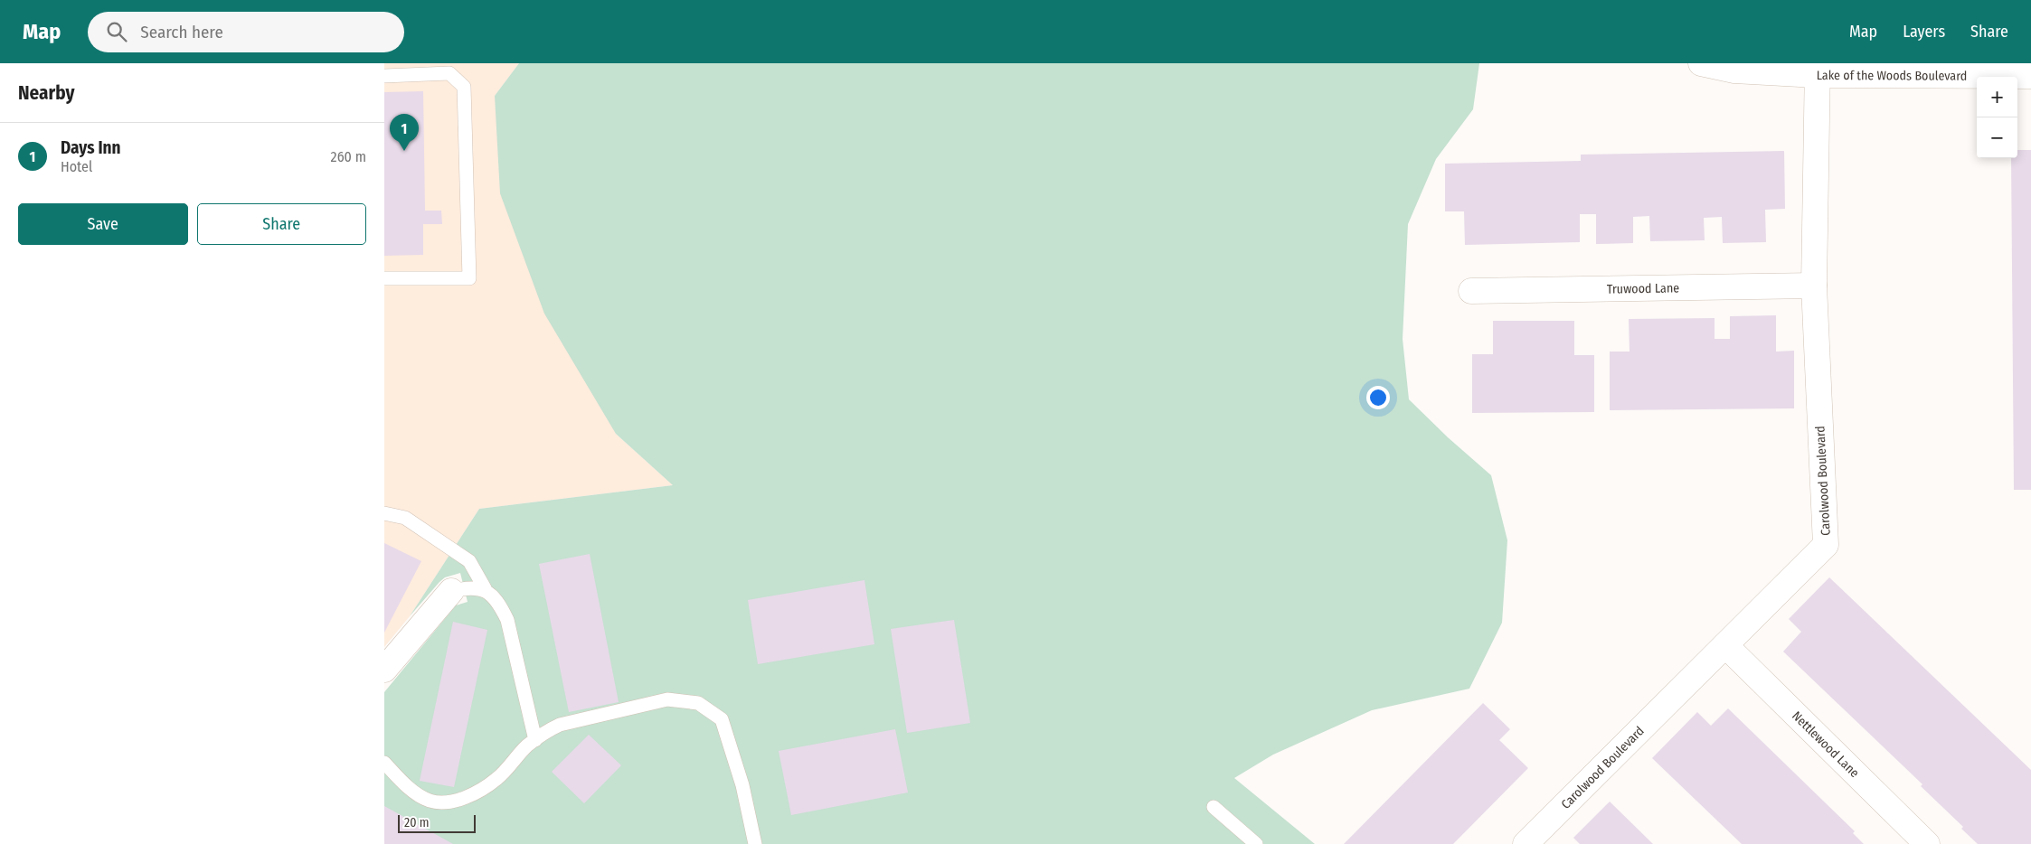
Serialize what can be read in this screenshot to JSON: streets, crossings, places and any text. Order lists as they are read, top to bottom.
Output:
{
  "streets": {
    "street": [
      "Lake of the Woods Boulevard",
      "Truwood Lane",
      "Carolwood Boulevard",
      "Nettlewood Lane"
    ]
  },
  "crossings": [
    ["Lake of the Woods Boulevard", "Carolwood Boulevard"],
    ["Truwood Lane", "Carolwood Boulevard"],
    ["Carolwood Boulevard", "Nettlewood Lane"]
  ],
  "scale_bar": "20 m",
  "page": {
    "header": "Map",
    "search": "Search here",
    "nav": ["Map", "Layers", "Share"],
    "heading": "Nearby",
    "map_buttons": ["+", "−"],
    "pins": "1",
    "list": [
      {
        "mark": "1",
        "name": "Days Inn",
        "note": "Hotel",
        "value": "260 m"
      }
    ],
    "buttons": ["Save", "Share"],
    "scale": "20 m"
  }
}
